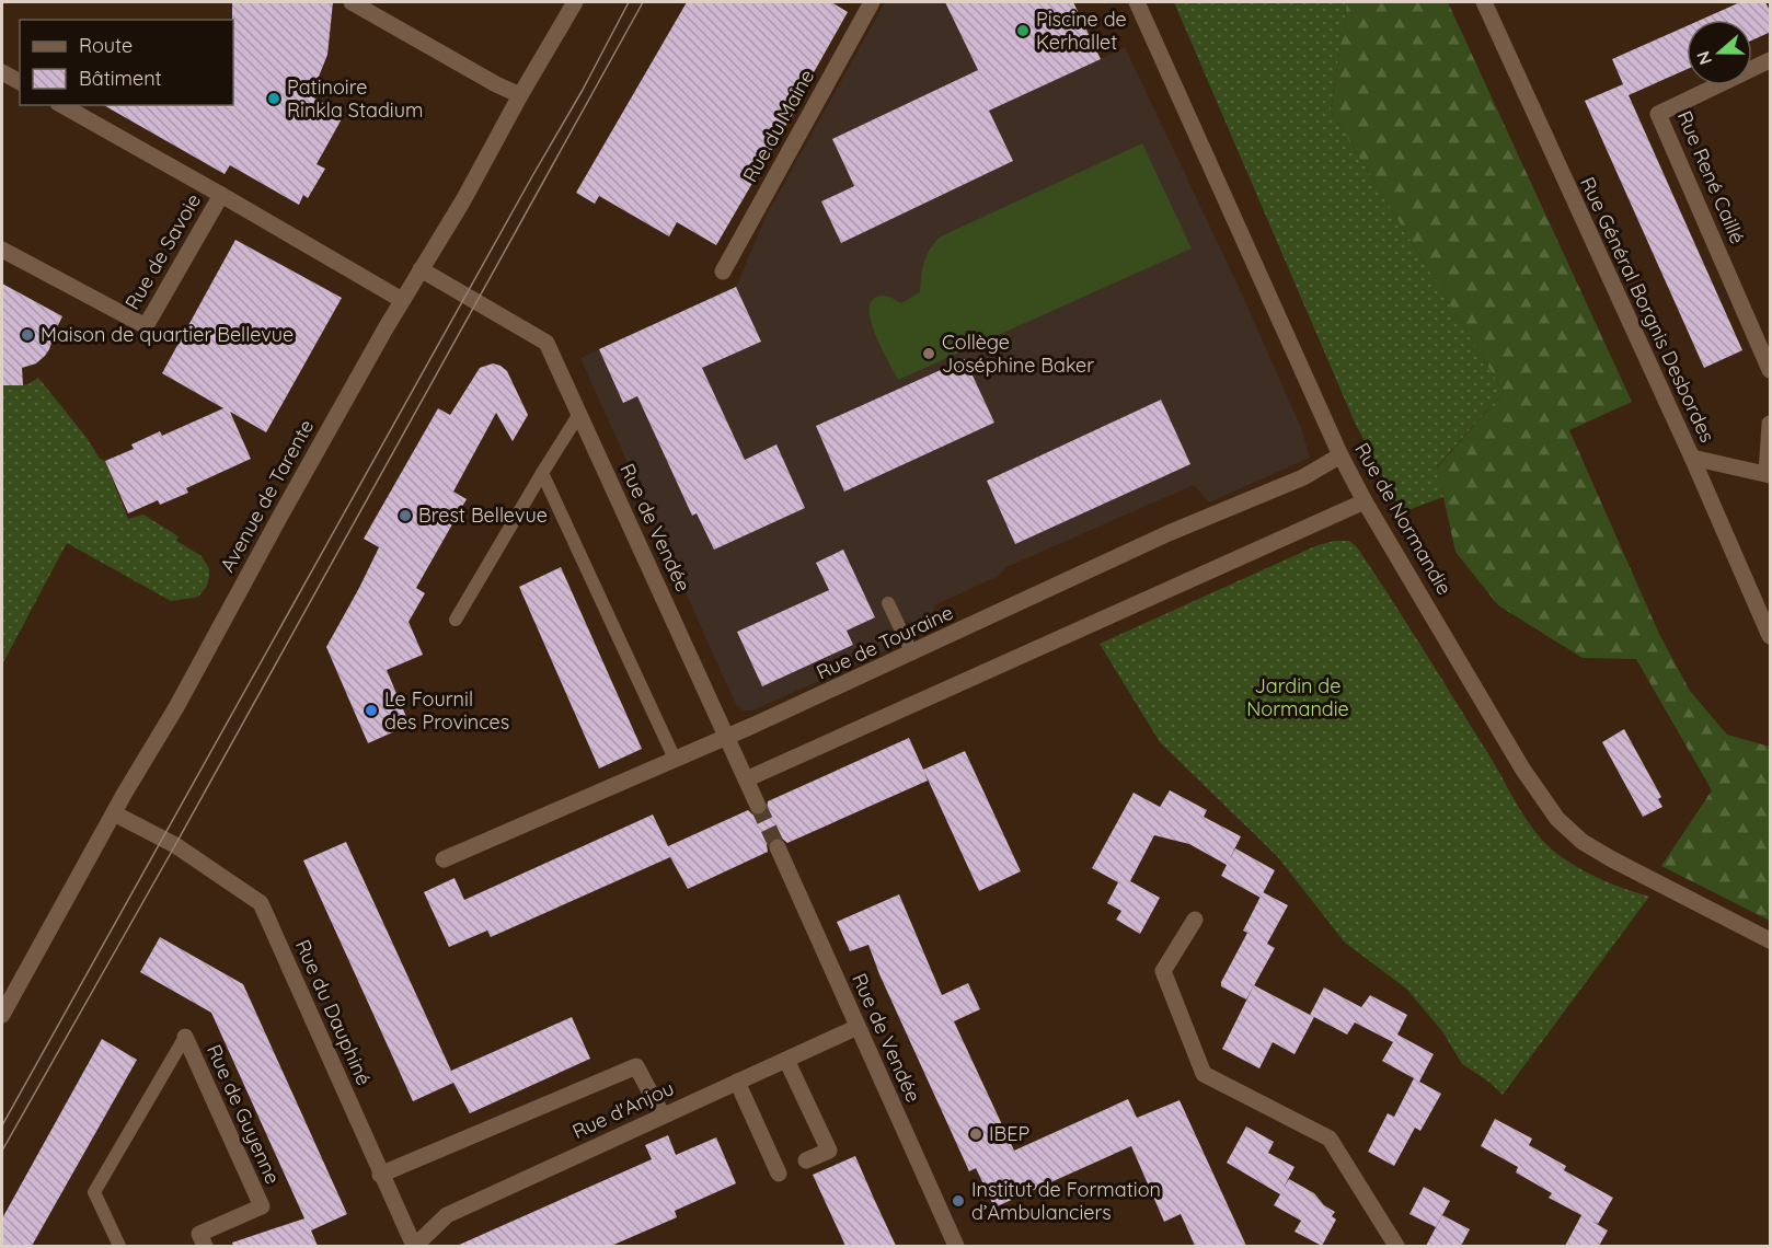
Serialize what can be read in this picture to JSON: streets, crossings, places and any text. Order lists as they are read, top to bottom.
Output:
{
  "streets": {
    "street": [
      "Rue du Maine",
      "Rue René Caillé",
      "Rue de Savoie",
      "Rue Général Borgnis Desbordes",
      "Avenue de Tarente",
      "Rue de Normandie",
      "Rue de Vendée",
      "Rue de Touraine",
      "Rue du Dauphiné",
      "Rue d'Anjou",
      "Rue de Guyenne"
    ]
  },
  "crossings": [
    ["Rue de Savoie", "Avenue de Tarente"],
    ["Avenue de Tarente", "Rue de Vendée"],
    ["Avenue de Tarente", "Rue du Dauphiné"],
    ["Rue de Normandie", "Rue de Touraine"],
    ["Rue de Vendée", "Rue de Touraine"],
    ["Rue de Vendée", "Rue d'Anjou"],
    ["Rue du Dauphiné", "Rue d'Anjou"]
  ],
  "parks": ["Jardin de Normandie"],
  "places": [
    "Piscine de Kerhallet",
    "Patinoire Rinkla Stadium",
    "Maison de quartier Bellevue",
    "Collège Joséphine Baker",
    "Brest Bellevue",
    "Le Fournil des Provinces",
    "IBEP",
    "Institut de Formation d’Ambulanciers"
  ],
  "legend": ["Route", "Bâtiment"],
  "north": "left"
}
